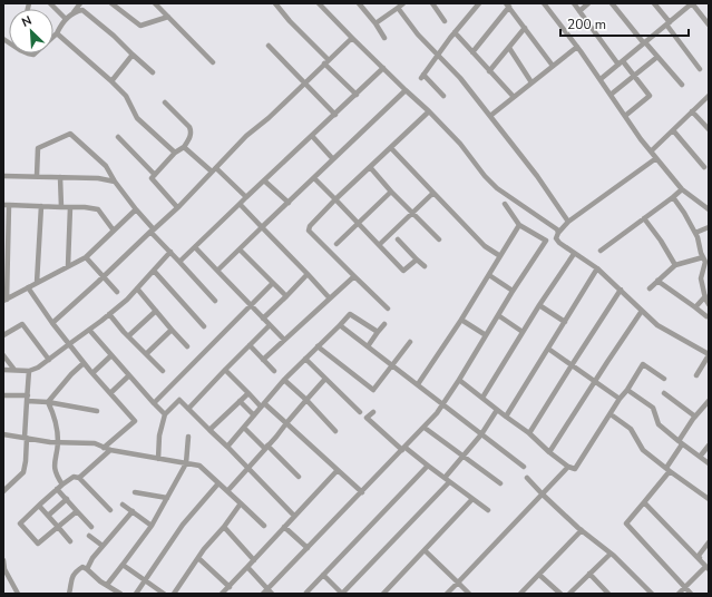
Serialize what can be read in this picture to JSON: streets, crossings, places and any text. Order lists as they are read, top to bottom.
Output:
{
  "scale_bar": "200 m",
  "north": "top left"
}
